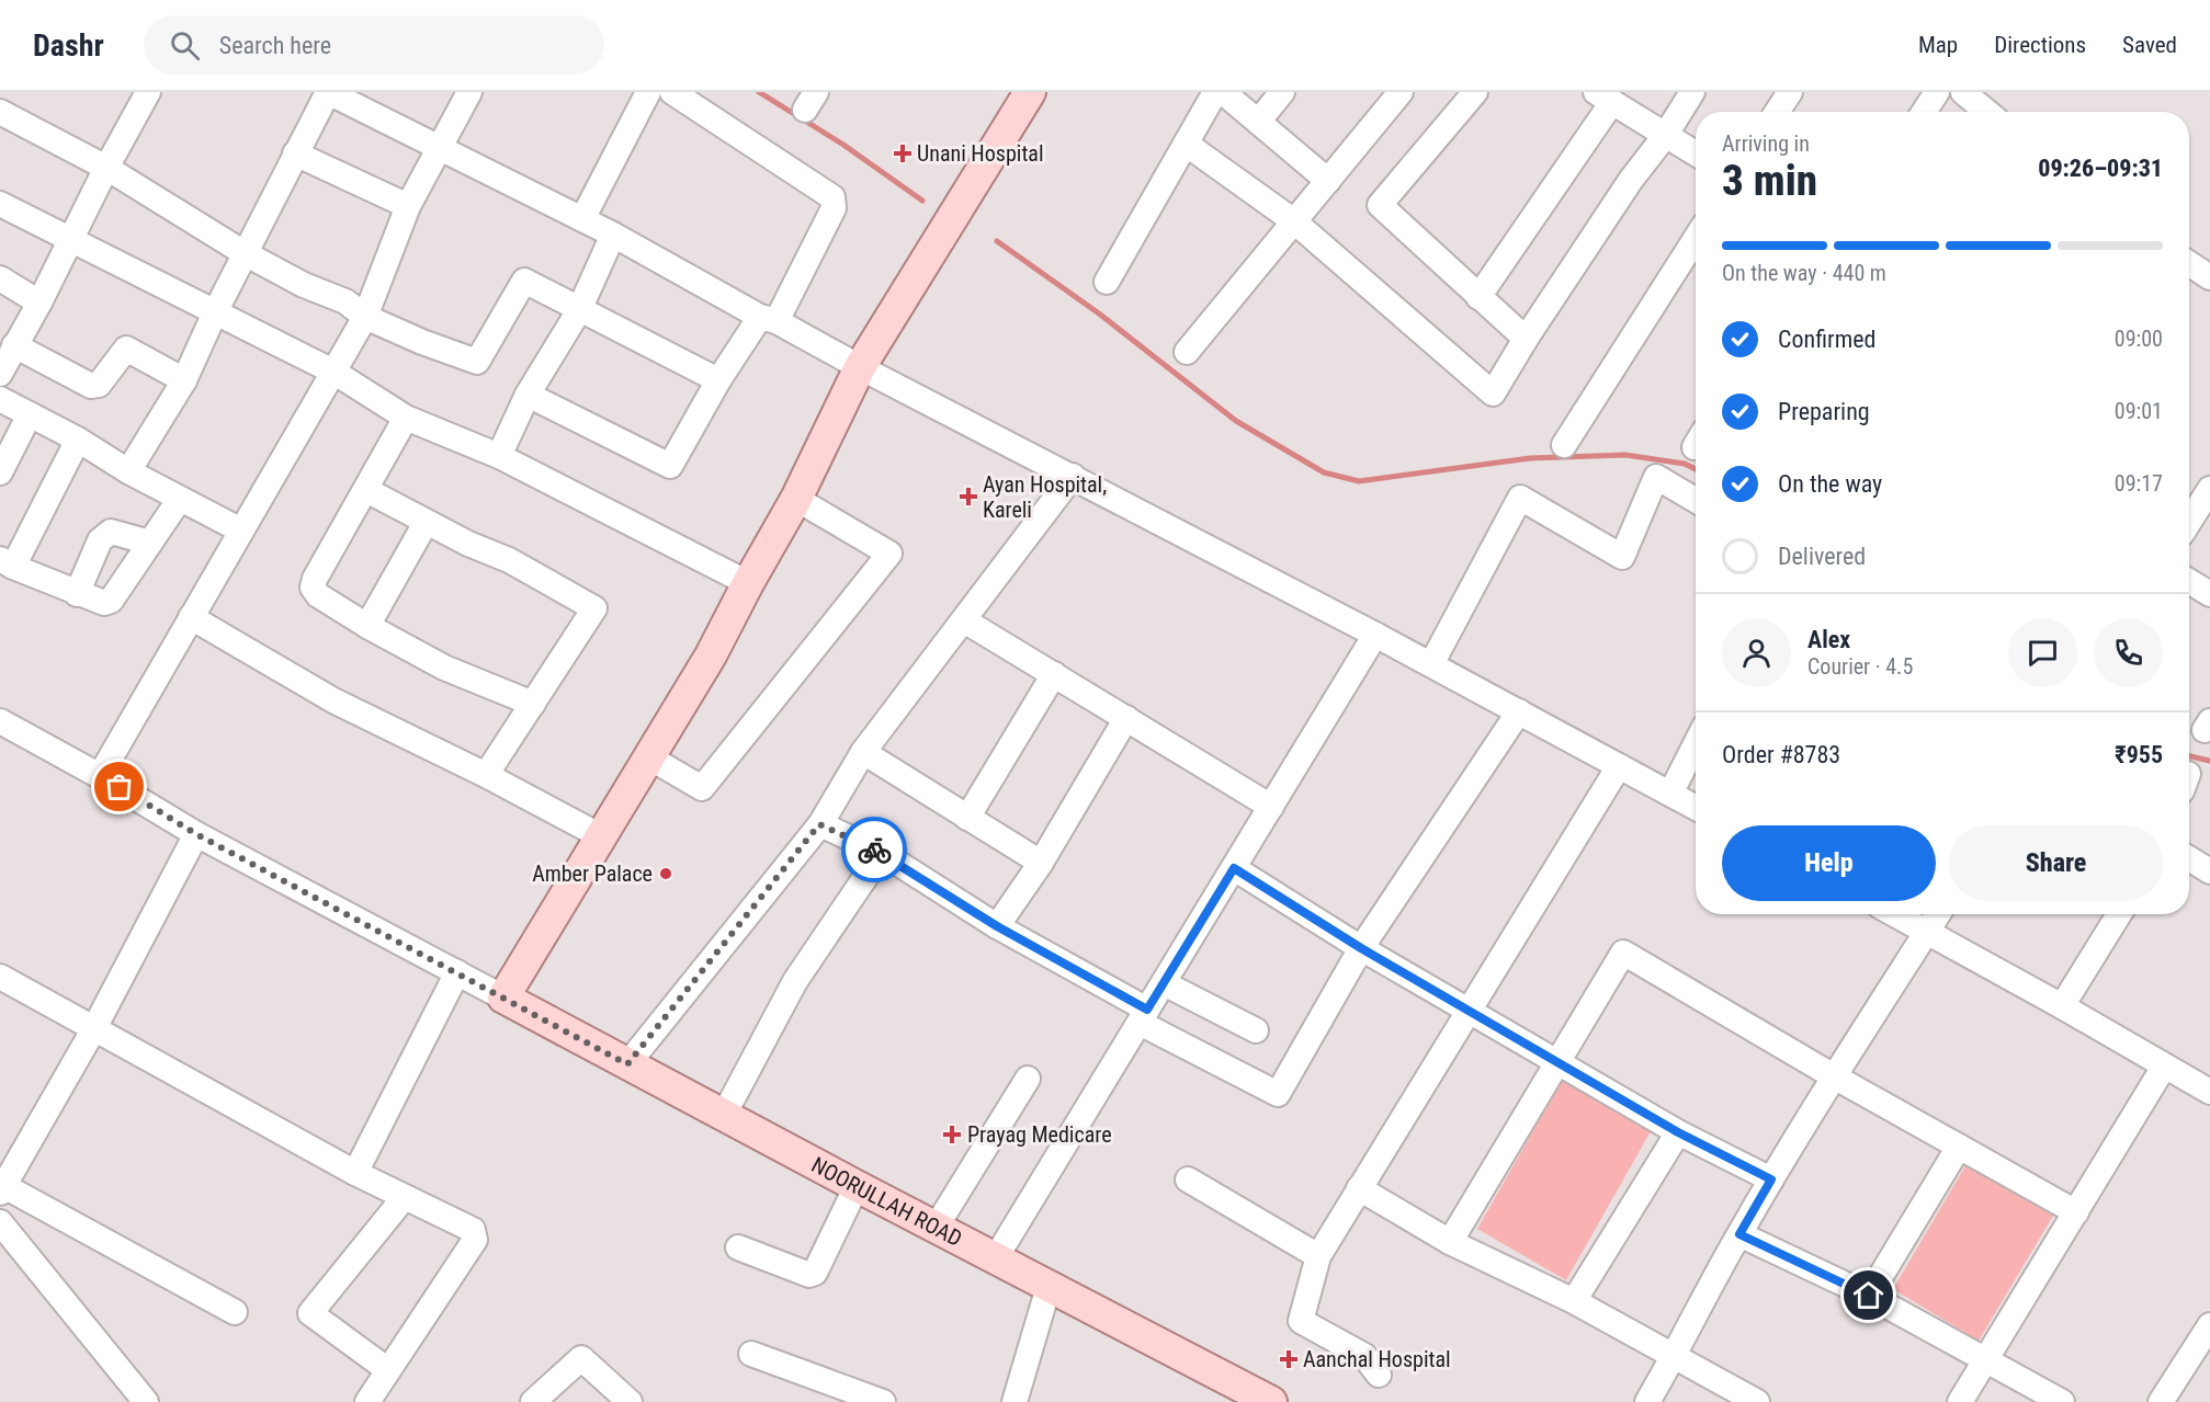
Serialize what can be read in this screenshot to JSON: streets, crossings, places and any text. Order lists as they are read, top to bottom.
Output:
{
  "streets": {
    "main road": ["NOORULLAH ROAD"]
  },
  "places": {
    "health": [
      "Unani Hospital",
      "Ayan Hospital, Kareli",
      "Prayag Medicare",
      "Aanchal Hospital"
    ],
    "other": ["Amber Palace"]
  },
  "page": {
    "header": "Dashr",
    "search": "Search here",
    "nav": ["Map", "Directions", "Saved"],
    "heading": ["3 min", "Arriving in", "09:26–09:31"],
    "panel": [
      "Alex",
      "Courier · 4.5",
      "Order #8783",
      "₹955"
    ],
    "bar": "On the way · 440 m",
    "list": [
      ["Confirmed", "09:00"],
      ["Preparing", "09:01"],
      ["On the way", "09:17"],
      "Delivered"
    ],
    "buttons": ["Help", "Share"]
  }
}
